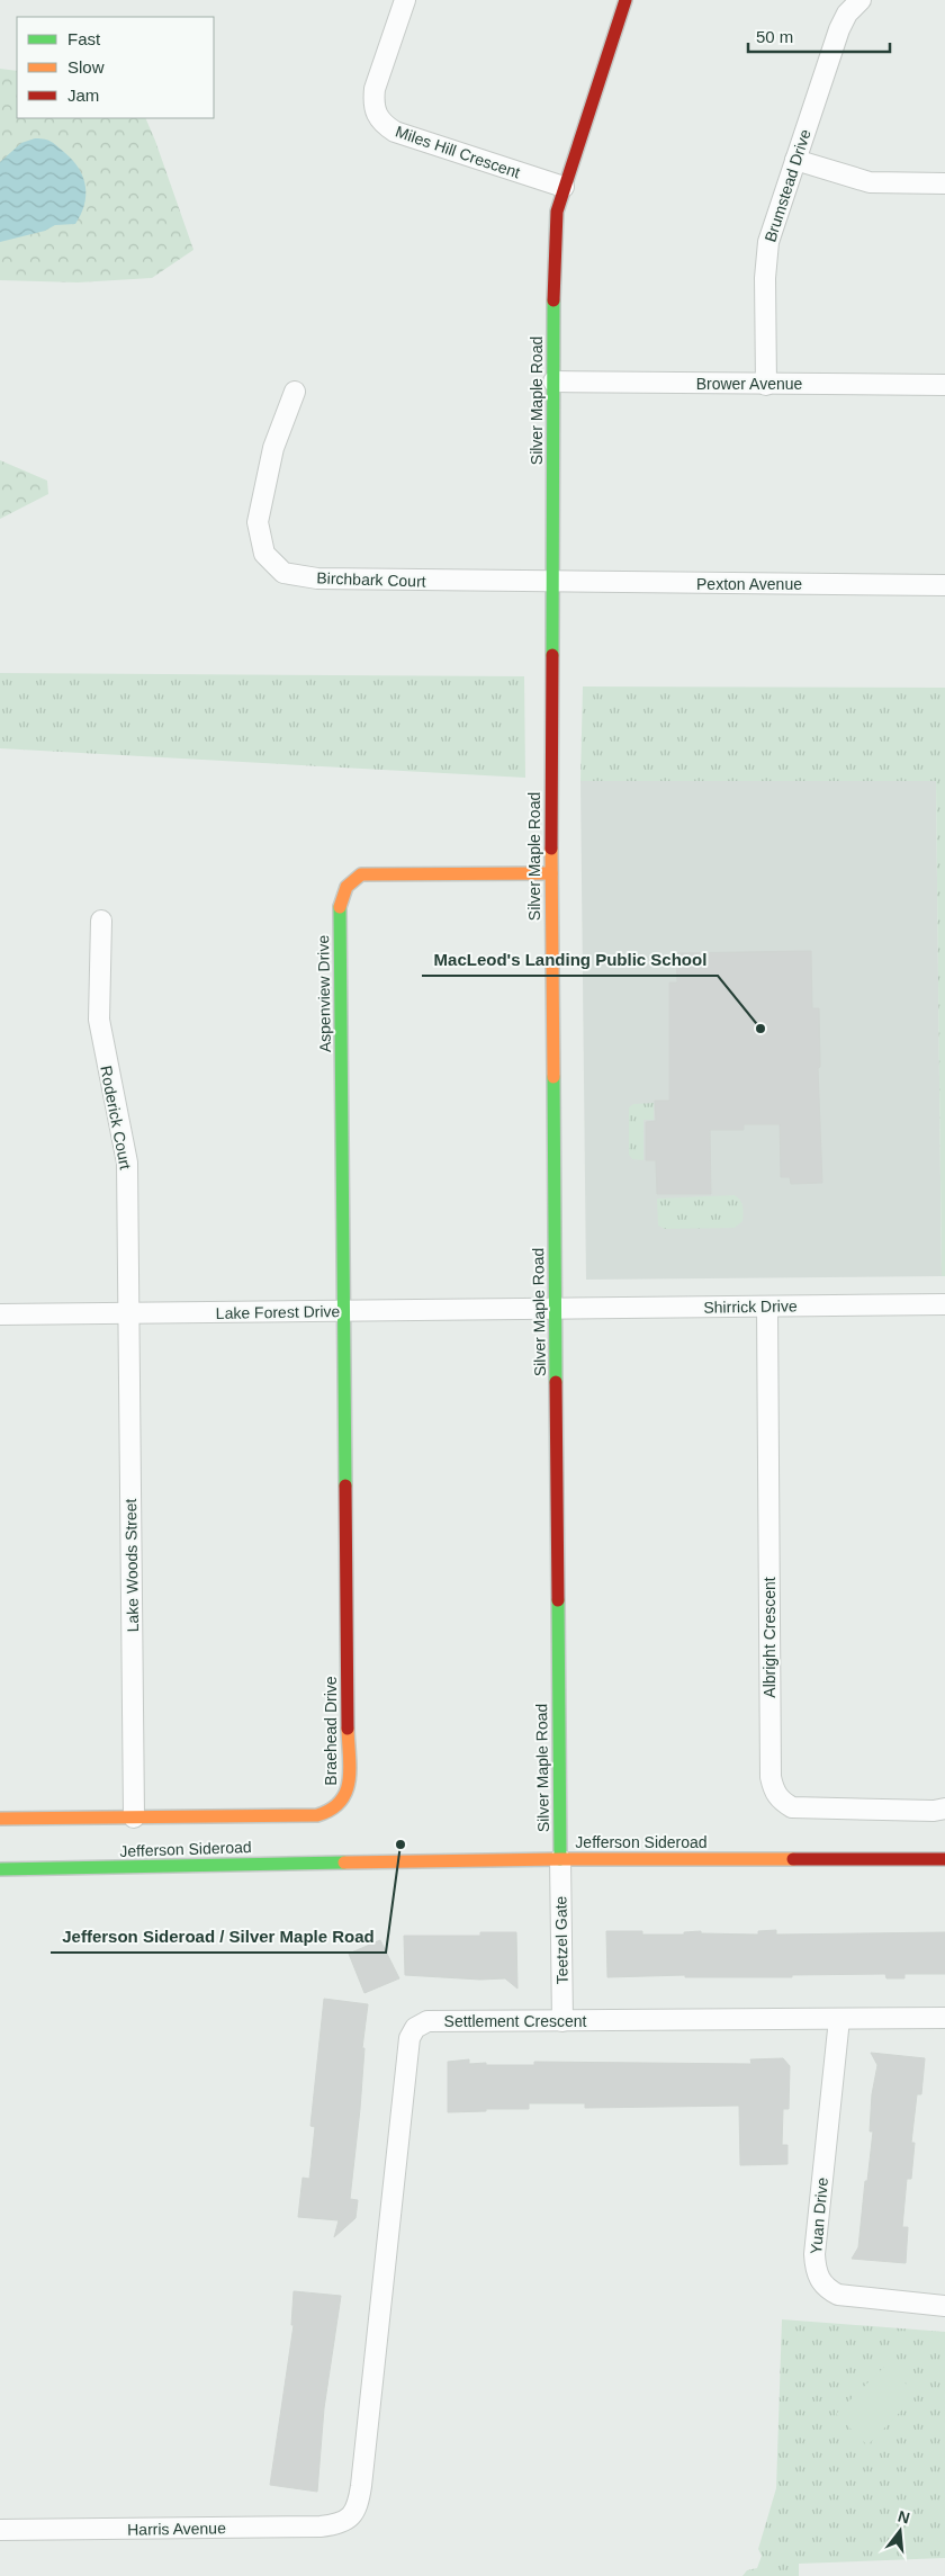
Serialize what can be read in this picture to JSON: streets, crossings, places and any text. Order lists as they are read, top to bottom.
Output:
{
  "streets": {
    "street": [
      "Miles Hill Crescent",
      "Brumstead Drive",
      "Brower Avenue",
      "Silver Maple Road",
      "Birchbark Court",
      "Pexton Avenue",
      "Aspenview Drive",
      "Roderick Court",
      "Shirrick Drive",
      "Lake Forest Drive",
      "Lake Woods Street",
      "Albright Crescent",
      "Braehead Drive",
      "Jefferson Sideroad",
      "Teetzel Gate",
      "Settlement Crescent",
      "Yuan Drive",
      "Harris Avenue"
    ]
  },
  "crossings": [
    ["Miles Hill Crescent", "Silver Maple Road"],
    ["Brumstead Drive", "Brower Avenue"],
    ["Brower Avenue", "Silver Maple Road"],
    ["Silver Maple Road", "Birchbark Court"],
    ["Silver Maple Road", "Pexton Avenue"],
    ["Silver Maple Road", "Aspenview Drive"],
    ["Silver Maple Road", "Shirrick Drive"],
    ["Silver Maple Road", "Lake Forest Drive"],
    ["Silver Maple Road", "Jefferson Sideroad"],
    ["Silver Maple Road", "Teetzel Gate"],
    ["Birchbark Court", "Pexton Avenue"],
    ["Aspenview Drive", "Lake Forest Drive"],
    ["Aspenview Drive", "Braehead Drive"],
    ["Roderick Court", "Lake Forest Drive"],
    ["Roderick Court", "Lake Woods Street"],
    ["Shirrick Drive", "Lake Forest Drive"],
    ["Shirrick Drive", "Albright Crescent"],
    ["Lake Forest Drive", "Lake Woods Street"],
    ["Lake Forest Drive", "Braehead Drive"],
    ["Lake Woods Street", "Braehead Drive"],
    ["Jefferson Sideroad", "Teetzel Gate"],
    ["Teetzel Gate", "Settlement Crescent"],
    ["Settlement Crescent", "Yuan Drive"],
    ["Settlement Crescent", "Harris Avenue"]
  ],
  "places": ["MacLeod's Landing Public School", "Jefferson Sideroad / Silver Maple Road"],
  "legend": ["Fast", "Slow", "Jam"],
  "scale_bar": "50 m",
  "north": "top"
}
